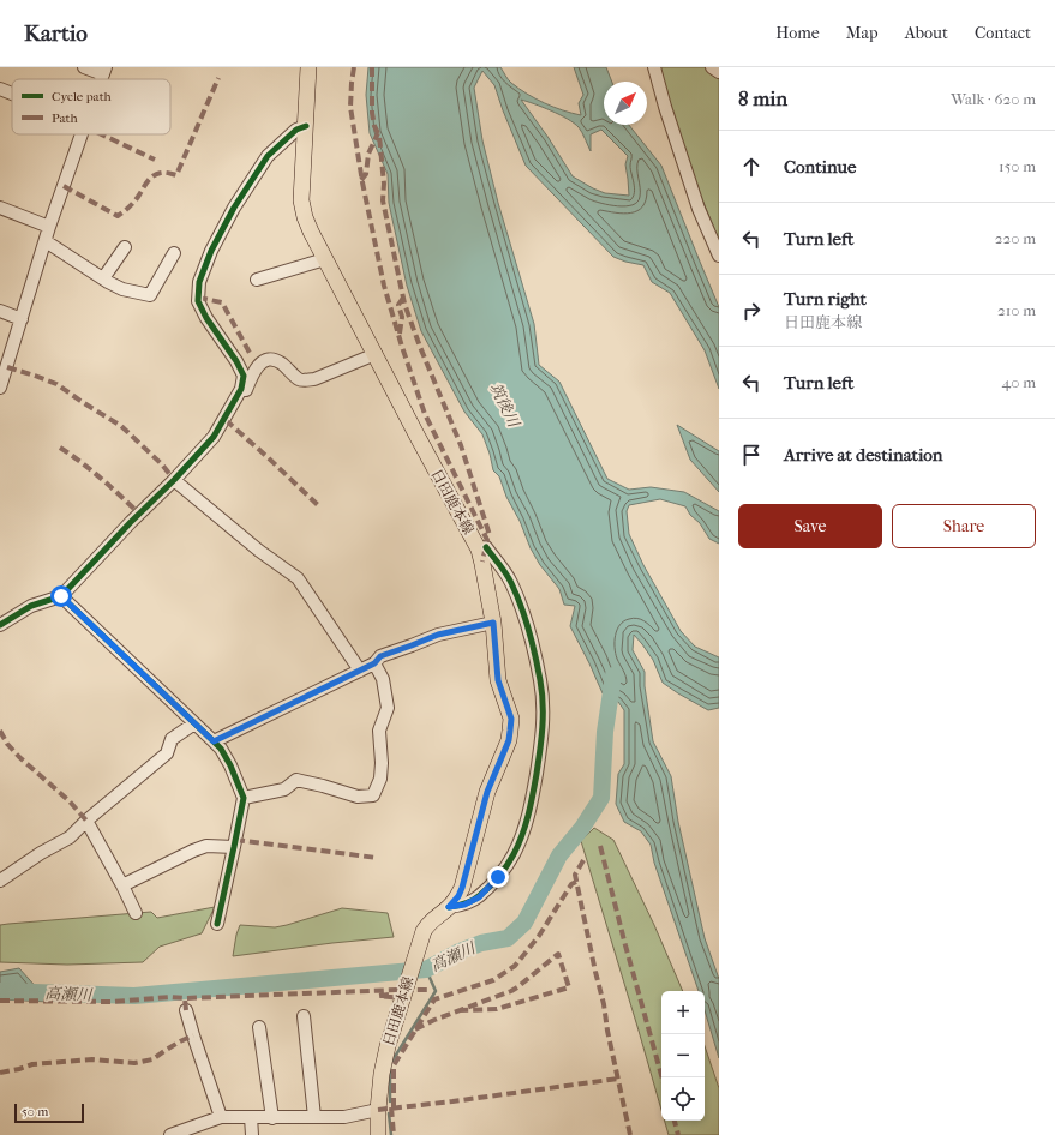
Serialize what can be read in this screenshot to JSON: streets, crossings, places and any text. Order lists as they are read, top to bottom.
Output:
{
  "streets": {
    "main road": ["日田鹿本線"]
  },
  "water": ["筑後川", "高瀬川"],
  "legend": ["Cycle path", "Path"],
  "scale_bar": "50 m",
  "north": "top right",
  "page": {
    "header": "Kartio",
    "nav": [
      "Home",
      "Map",
      "About",
      "Contact"
    ],
    "heading": ["8 min", "Walk · 620 m"],
    "list": [
      ["Continue", "150 m"],
      ["Turn left", "220 m"],
      ["Turn right", "日田鹿本線", "210 m"],
      ["Turn left", "40 m"],
      "Arrive at destination"
    ],
    "buttons": ["Save", "Share"],
    "map_buttons": ["+", "−"],
    "scale": "50 m"
  }
}
